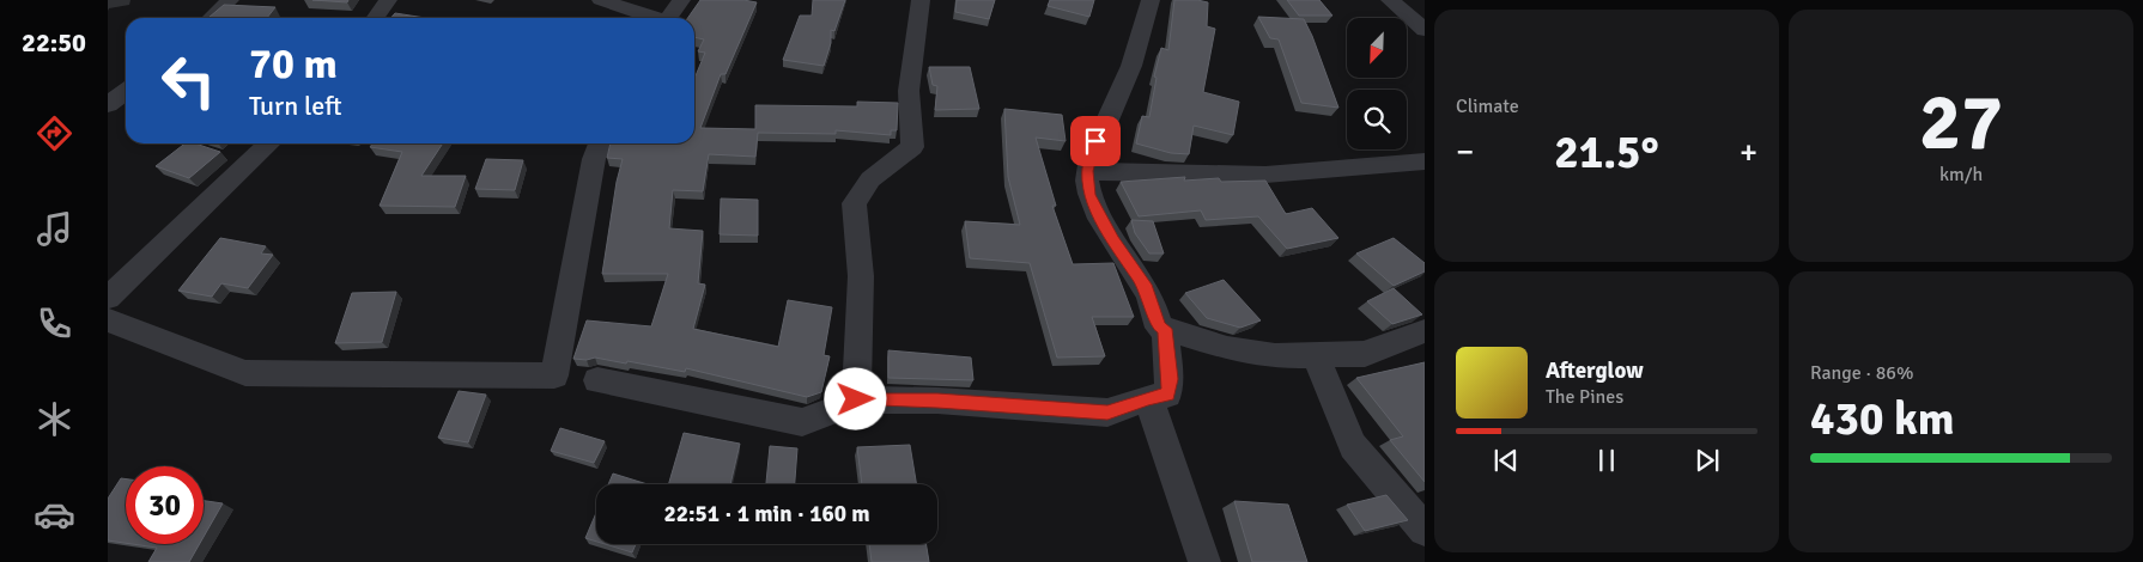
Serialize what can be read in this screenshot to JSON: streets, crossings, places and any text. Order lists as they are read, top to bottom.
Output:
{
  "north": "bottom left",
  "page": {
    "tabs": "22:50",
    "tile": [
      "Climate",
      ["27", "km/h"],
      ["Range · 86%", "430 km"]
    ],
    "turn": ["70 m", "Turn left"],
    "heat": ["−", "21.5°", "+"],
    "song": ["Afterglow", "The Pines"],
    "limit": "30",
    "trip": "22:51 · 1 min · 160 m"
  }
}
